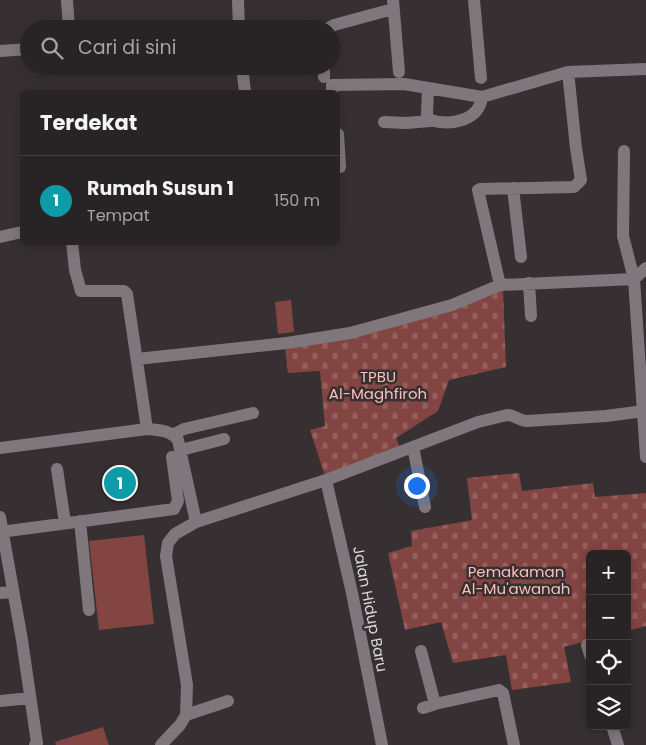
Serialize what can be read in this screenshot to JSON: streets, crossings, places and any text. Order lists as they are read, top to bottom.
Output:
{
  "streets": {
    "street": ["Jalan Hidup Baru"]
  },
  "parks": ["TPBU Al-Maghfiroh", "Pemakaman Al-Mu'awanah"],
  "page": {
    "search": "Cari di sini",
    "heading": "Terdekat",
    "list": [
      {
        "mark": "1",
        "name": "Rumah Susun 1",
        "note": "Tempat",
        "value": "150 m"
      }
    ],
    "pins": "1",
    "map_buttons": ["+", "−"]
  }
}
